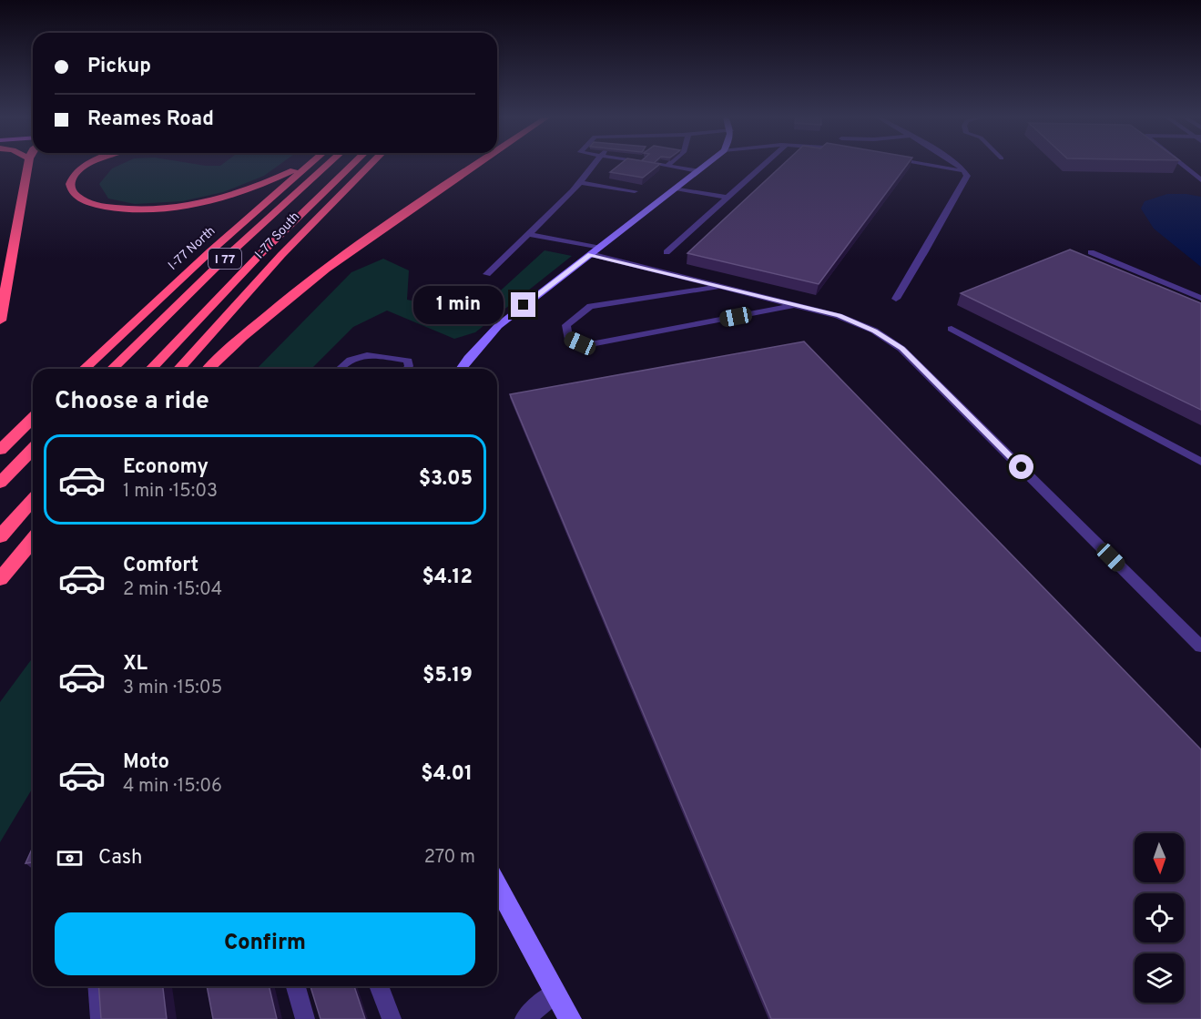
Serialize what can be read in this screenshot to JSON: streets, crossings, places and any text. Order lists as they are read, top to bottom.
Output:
{
  "streets": {
    "highway": ["I-77 South", "I-77 North", "I 77"]
  },
  "north": "bottom",
  "page": {
    "banner": ["Pickup", "Reames Road"],
    "bubble": "1 min",
    "heading": "Choose a ride",
    "list": [
      {
        "name": "Economy",
        "note": "1 min · 15:03",
        "value": "$3.05"
      },
      {
        "name": "Comfort",
        "note": "2 min · 15:04",
        "value": "$4.12"
      },
      {
        "name": "XL",
        "note": "3 min · 15:05",
        "value": "$5.19"
      },
      {
        "name": "Moto",
        "note": "4 min · 15:06",
        "value": "$4.01"
      }
    ],
    "pay": ["Cash", "270 m"],
    "buttons": "Confirm"
  }
}
